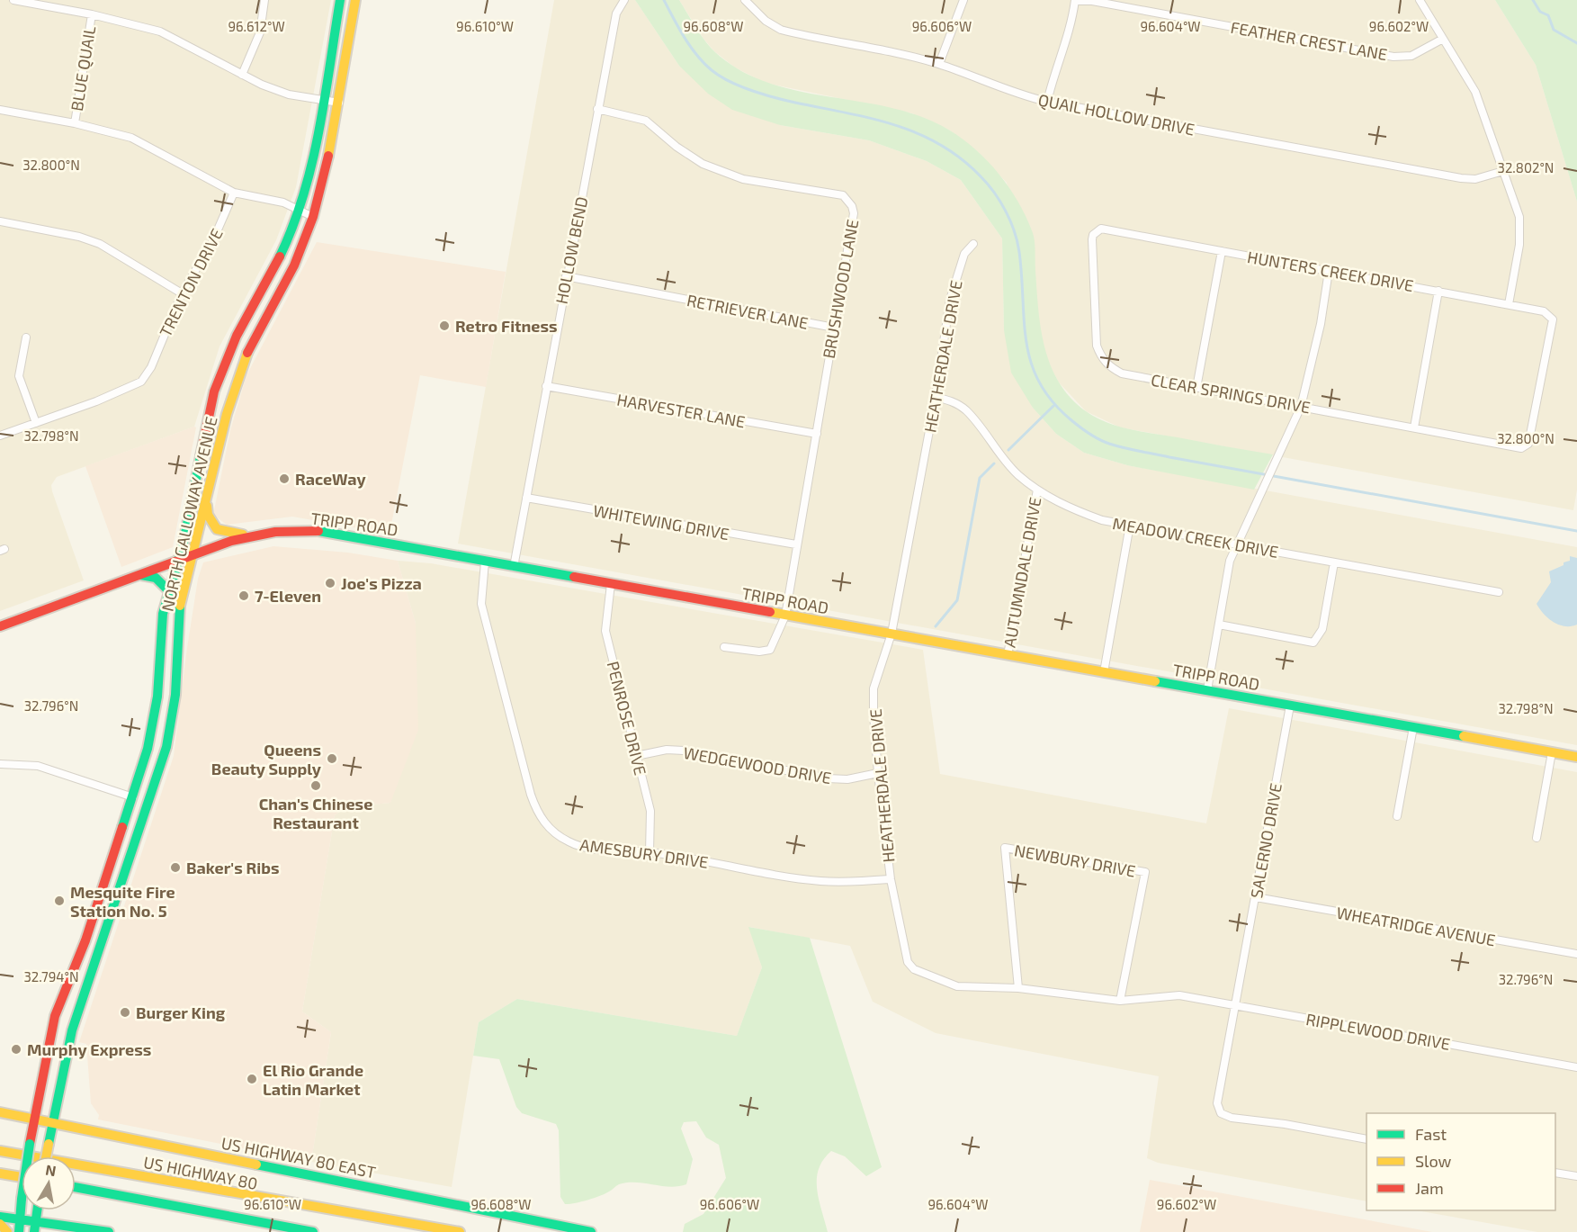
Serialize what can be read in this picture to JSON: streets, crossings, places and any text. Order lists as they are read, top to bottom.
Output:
{
  "streets": {
    "main road": [
      "NORTH GALLOWAY AVENUE",
      "TRIPP ROAD",
      "US HIGHWAY 80 EAST",
      "US HIGHWAY 80"
    ],
    "street": [
      "FEATHER CREST LANE",
      "BLUE QUAIL",
      "QUAIL HOLLOW DRIVE",
      "HOLLOW BEND",
      "HUNTERS CREEK DRIVE",
      "TRENTON DRIVE",
      "BRUSHWOOD LANE",
      "RETRIEVER LANE",
      "HEATHERDALE DRIVE",
      "CLEAR SPRINGS DRIVE",
      "HARVESTER LANE",
      "WHITEWING DRIVE",
      "MEADOW CREEK DRIVE",
      "AUTUMNDALE DRIVE",
      "PENROSE DRIVE",
      "WEDGEWOOD DRIVE",
      "SALERNO DRIVE",
      "AMESBURY DRIVE",
      "NEWBURY DRIVE",
      "WHEATRIDGE AVENUE",
      "RIPPLEWOOD DRIVE"
    ]
  },
  "crossings": [
    ["HOLLOW BEND", "BRUSHWOOD LANE"],
    ["HOLLOW BEND", "RETRIEVER LANE"],
    ["HOLLOW BEND", "HARVESTER LANE"],
    ["HOLLOW BEND", "WHITEWING DRIVE"],
    ["HOLLOW BEND", "TRIPP ROAD"],
    ["HUNTERS CREEK DRIVE", "CLEAR SPRINGS DRIVE"],
    ["BRUSHWOOD LANE", "RETRIEVER LANE"],
    ["BRUSHWOOD LANE", "HARVESTER LANE"],
    ["BRUSHWOOD LANE", "WHITEWING DRIVE"],
    ["BRUSHWOOD LANE", "TRIPP ROAD"],
    ["HEATHERDALE DRIVE", "TRIPP ROAD"],
    ["HEATHERDALE DRIVE", "MEADOW CREEK DRIVE"],
    ["HEATHERDALE DRIVE", "WEDGEWOOD DRIVE"],
    ["HEATHERDALE DRIVE", "AMESBURY DRIVE"],
    ["HEATHERDALE DRIVE", "NEWBURY DRIVE"],
    ["HEATHERDALE DRIVE", "RIPPLEWOOD DRIVE"],
    ["NORTH GALLOWAY AVENUE", "TRIPP ROAD"],
    ["NORTH GALLOWAY AVENUE", "US HIGHWAY 80 EAST"],
    ["TRIPP ROAD", "AUTUMNDALE DRIVE"],
    ["TRIPP ROAD", "PENROSE DRIVE"],
    ["TRIPP ROAD", "SALERNO DRIVE"],
    ["TRIPP ROAD", "AMESBURY DRIVE"],
    ["MEADOW CREEK DRIVE", "AUTUMNDALE DRIVE"],
    ["PENROSE DRIVE", "WEDGEWOOD DRIVE"],
    ["PENROSE DRIVE", "AMESBURY DRIVE"],
    ["SALERNO DRIVE", "WHEATRIDGE AVENUE"],
    ["SALERNO DRIVE", "RIPPLEWOOD DRIVE"]
  ],
  "places": [
    "Retro Fitness",
    "RaceWay",
    "Joe's Pizza",
    "7-Eleven",
    "Queens Beauty Supply",
    "Chan's Chinese Restaurant",
    "Baker's Ribs",
    "Mesquite Fire Station No. 5",
    "Burger King",
    "Murphy Express",
    "El Rio Grande Latin Market"
  ],
  "legend": ["Fast", "Slow", "Jam"],
  "north": "top",
  "coordinates": [
    "96.612°W",
    "96.610°W",
    "96.608°W",
    "96.606°W",
    "96.604°W",
    "96.602°W",
    "32.800°N",
    "32.802°N",
    "32.798°N",
    "32.796°N",
    "32.794°N"
  ]
}
